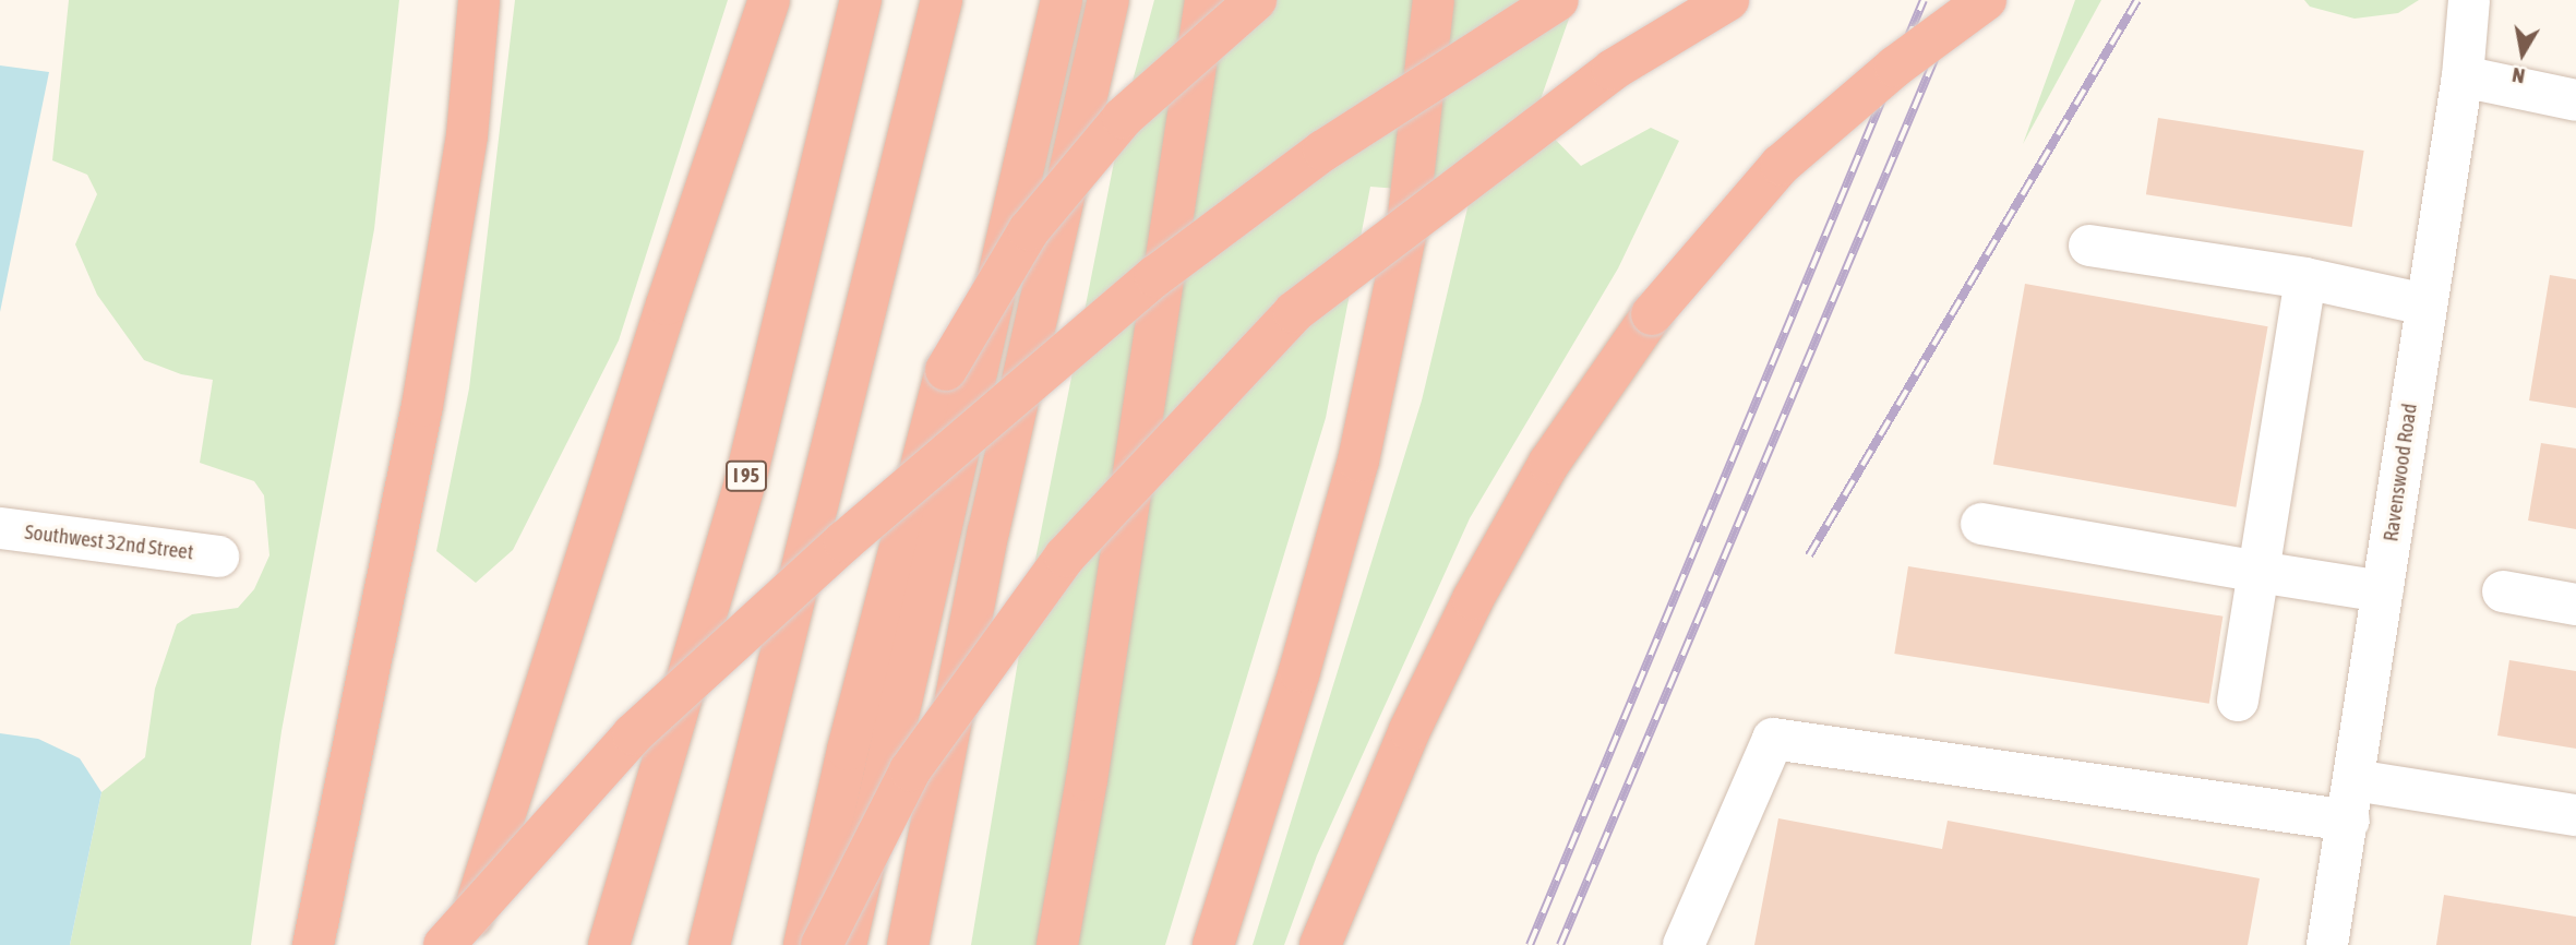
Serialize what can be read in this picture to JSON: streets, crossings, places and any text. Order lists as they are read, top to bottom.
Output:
{
  "streets": {
    "highway": ["I 95"],
    "street": ["Ravenswood Road", "Southwest 32nd Street"]
  },
  "north": "bottom"
}
